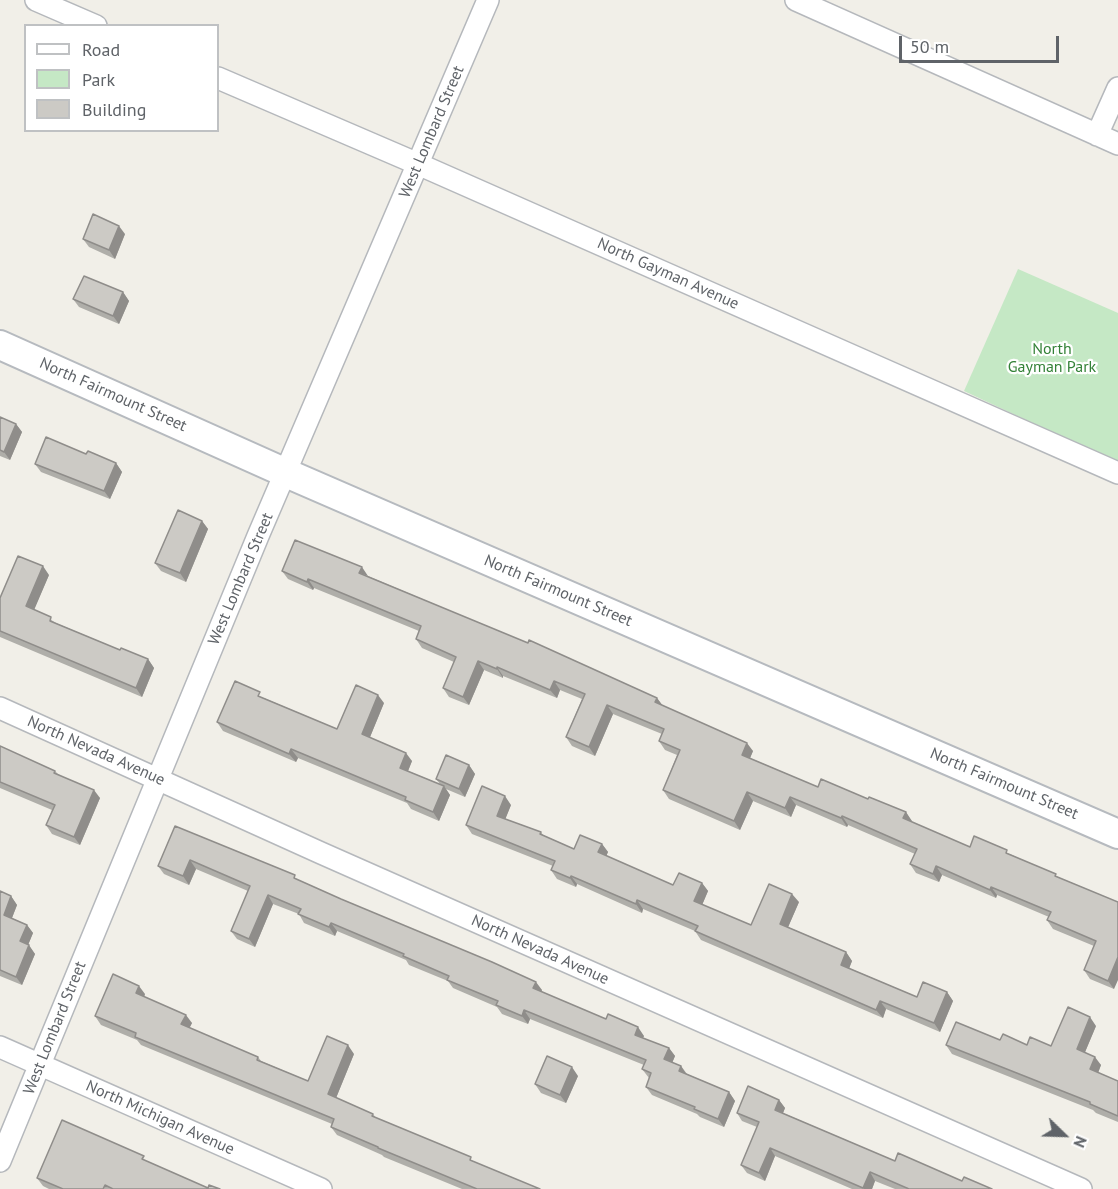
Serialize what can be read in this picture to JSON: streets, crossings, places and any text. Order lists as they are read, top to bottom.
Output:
{
  "streets": {
    "street": [
      "West Lombard Street",
      "North Gayman Avenue",
      "North Fairmount Street",
      "North Nevada Avenue",
      "North Michigan Avenue"
    ]
  },
  "crossings": [
    ["West Lombard Street", "North Gayman Avenue"],
    ["West Lombard Street", "North Fairmount Street"],
    ["West Lombard Street", "North Nevada Avenue"],
    ["West Lombard Street", "North Michigan Avenue"]
  ],
  "parks": ["North Gayman Park"],
  "legend": ["Road", "Park", "Building"],
  "scale_bar": "50 m",
  "north": "bottom right"
}
